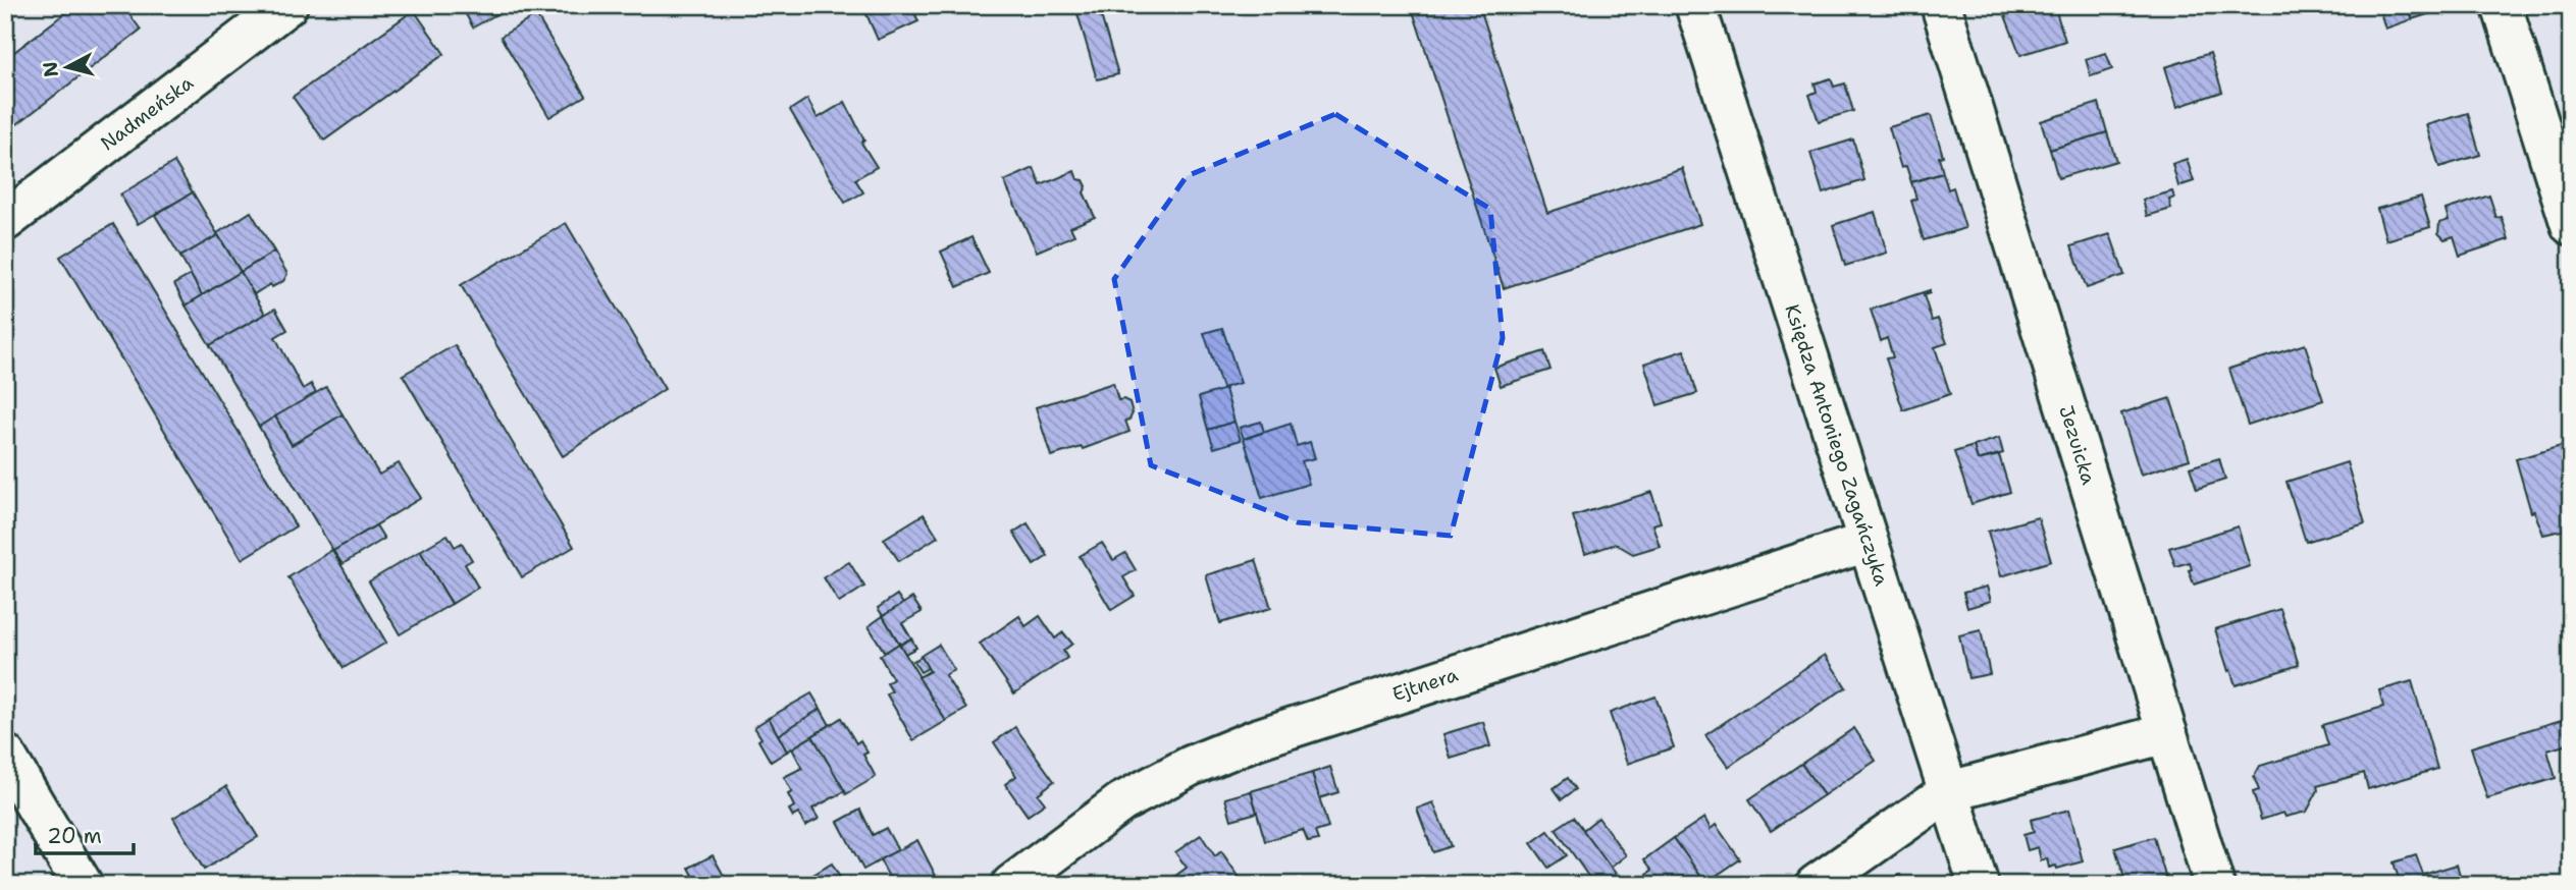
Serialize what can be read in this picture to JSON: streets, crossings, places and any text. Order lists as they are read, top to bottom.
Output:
{
  "streets": {
    "street": [
      "Nadmeńska",
      "Księdza Antoniego Zagańczyka",
      "Jezuicka",
      "Ejtnera"
    ]
  },
  "crossings": [
    ["Księdza Antoniego Zagańczyka", "Ejtnera"]
  ],
  "scale_bar": "20 m",
  "north": "left"
}
